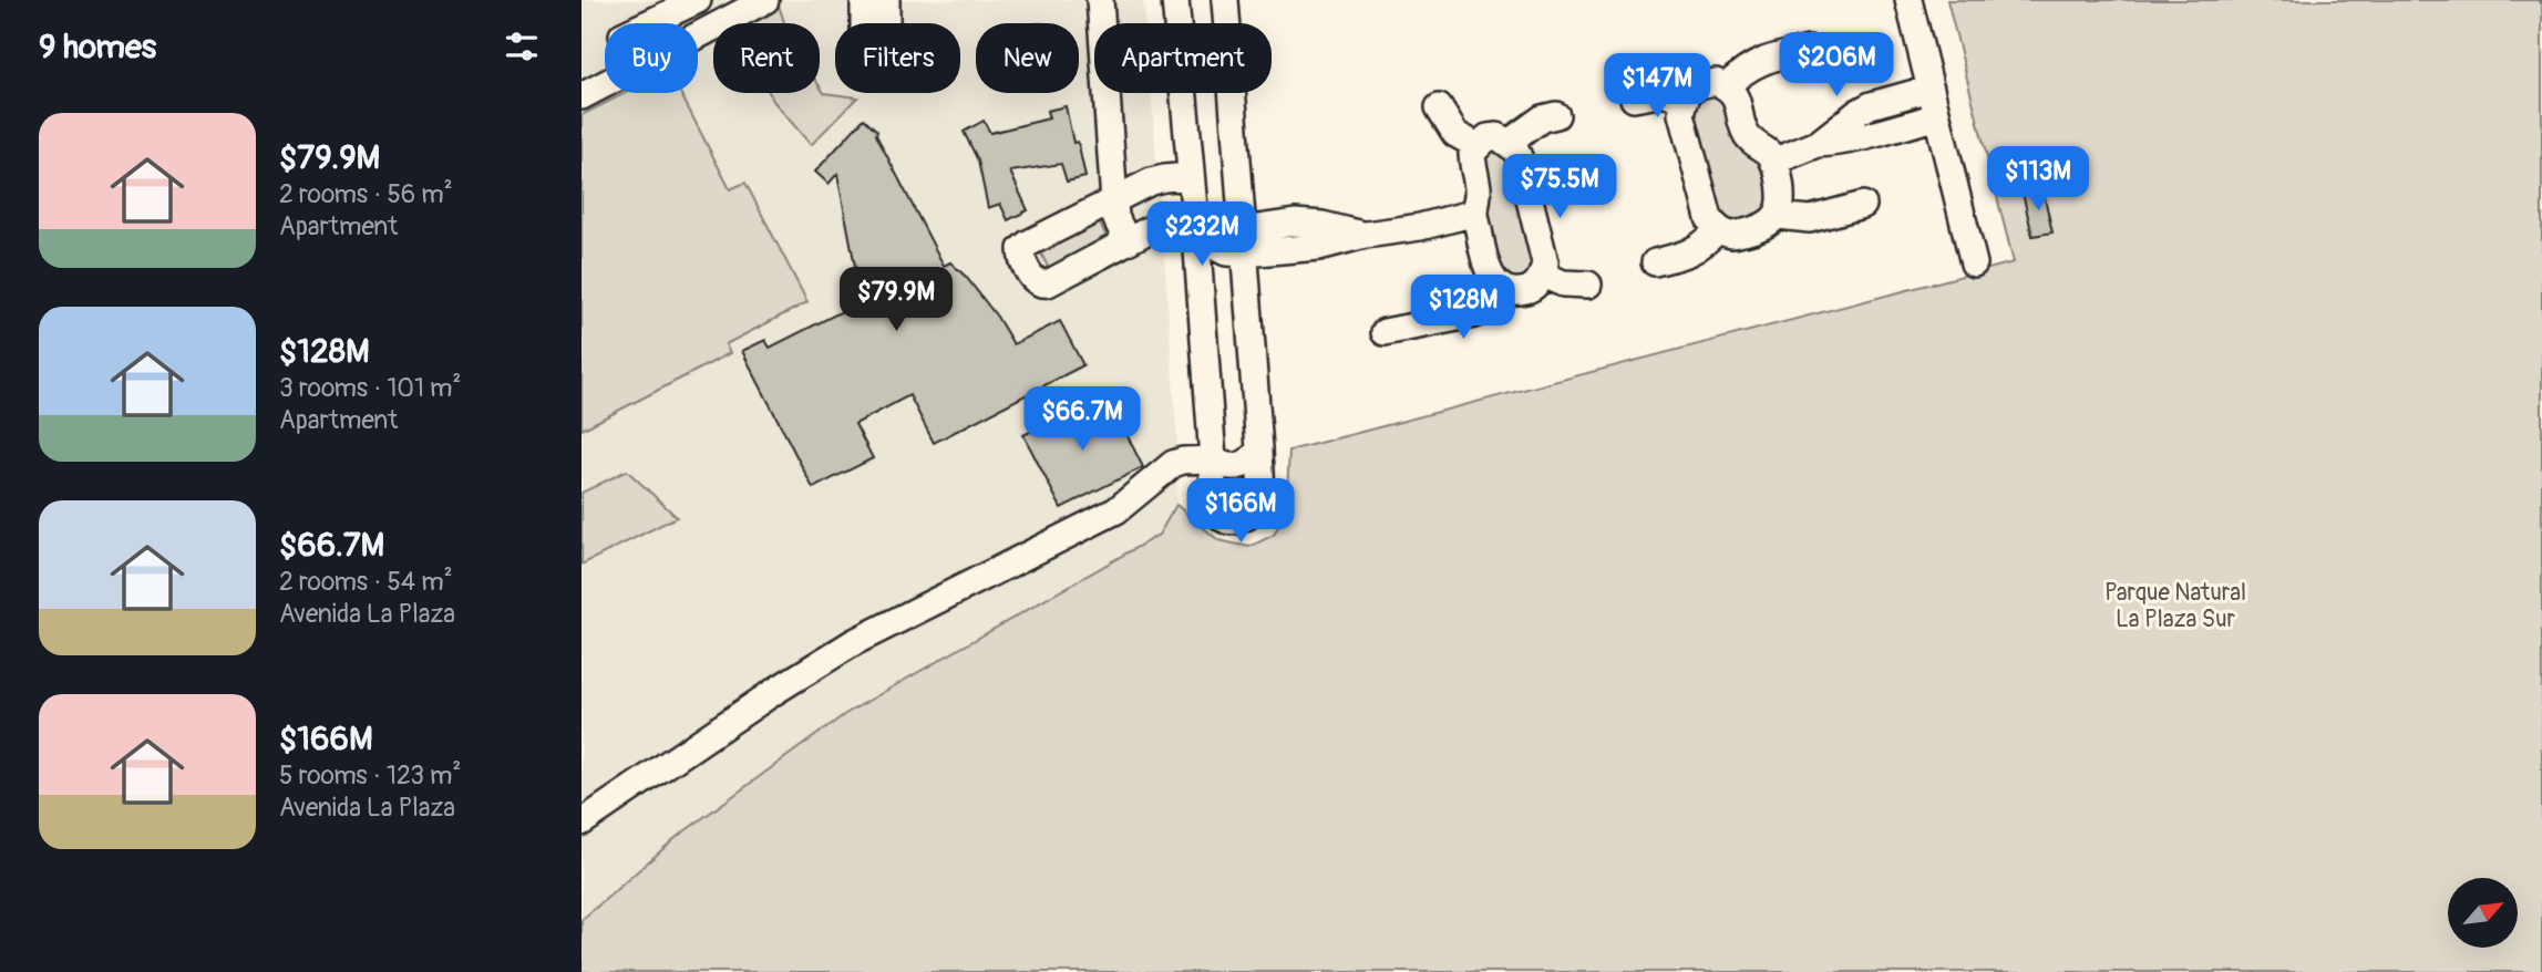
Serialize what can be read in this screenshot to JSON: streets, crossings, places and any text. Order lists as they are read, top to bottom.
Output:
{
  "parks": ["Parque Natural La Plaza Sur"],
  "north": "top right",
  "page": {
    "heading": "9 homes",
    "chip": [
      "Buy",
      "Rent",
      "Filters",
      "New",
      "Apartment"
    ],
    "price": [
      "$206M",
      "$147M",
      "$113M",
      "$75.5M",
      "$232M",
      "$79.9M",
      "$128M",
      "$66.7M",
      "$166M"
    ],
    "list": [
      {
        "name": "$79.9M",
        "note": "2 rooms · 56 m² · Apartment"
      },
      {
        "name": "$128M",
        "note": "3 rooms · 101 m² · Apartment"
      },
      {
        "name": "$66.7M",
        "note": "2 rooms · 54 m² · Avenida La Plaza"
      },
      {
        "name": "$166M",
        "note": "5 rooms · 123 m² · Avenida La Plaza"
      }
    ]
  }
}
